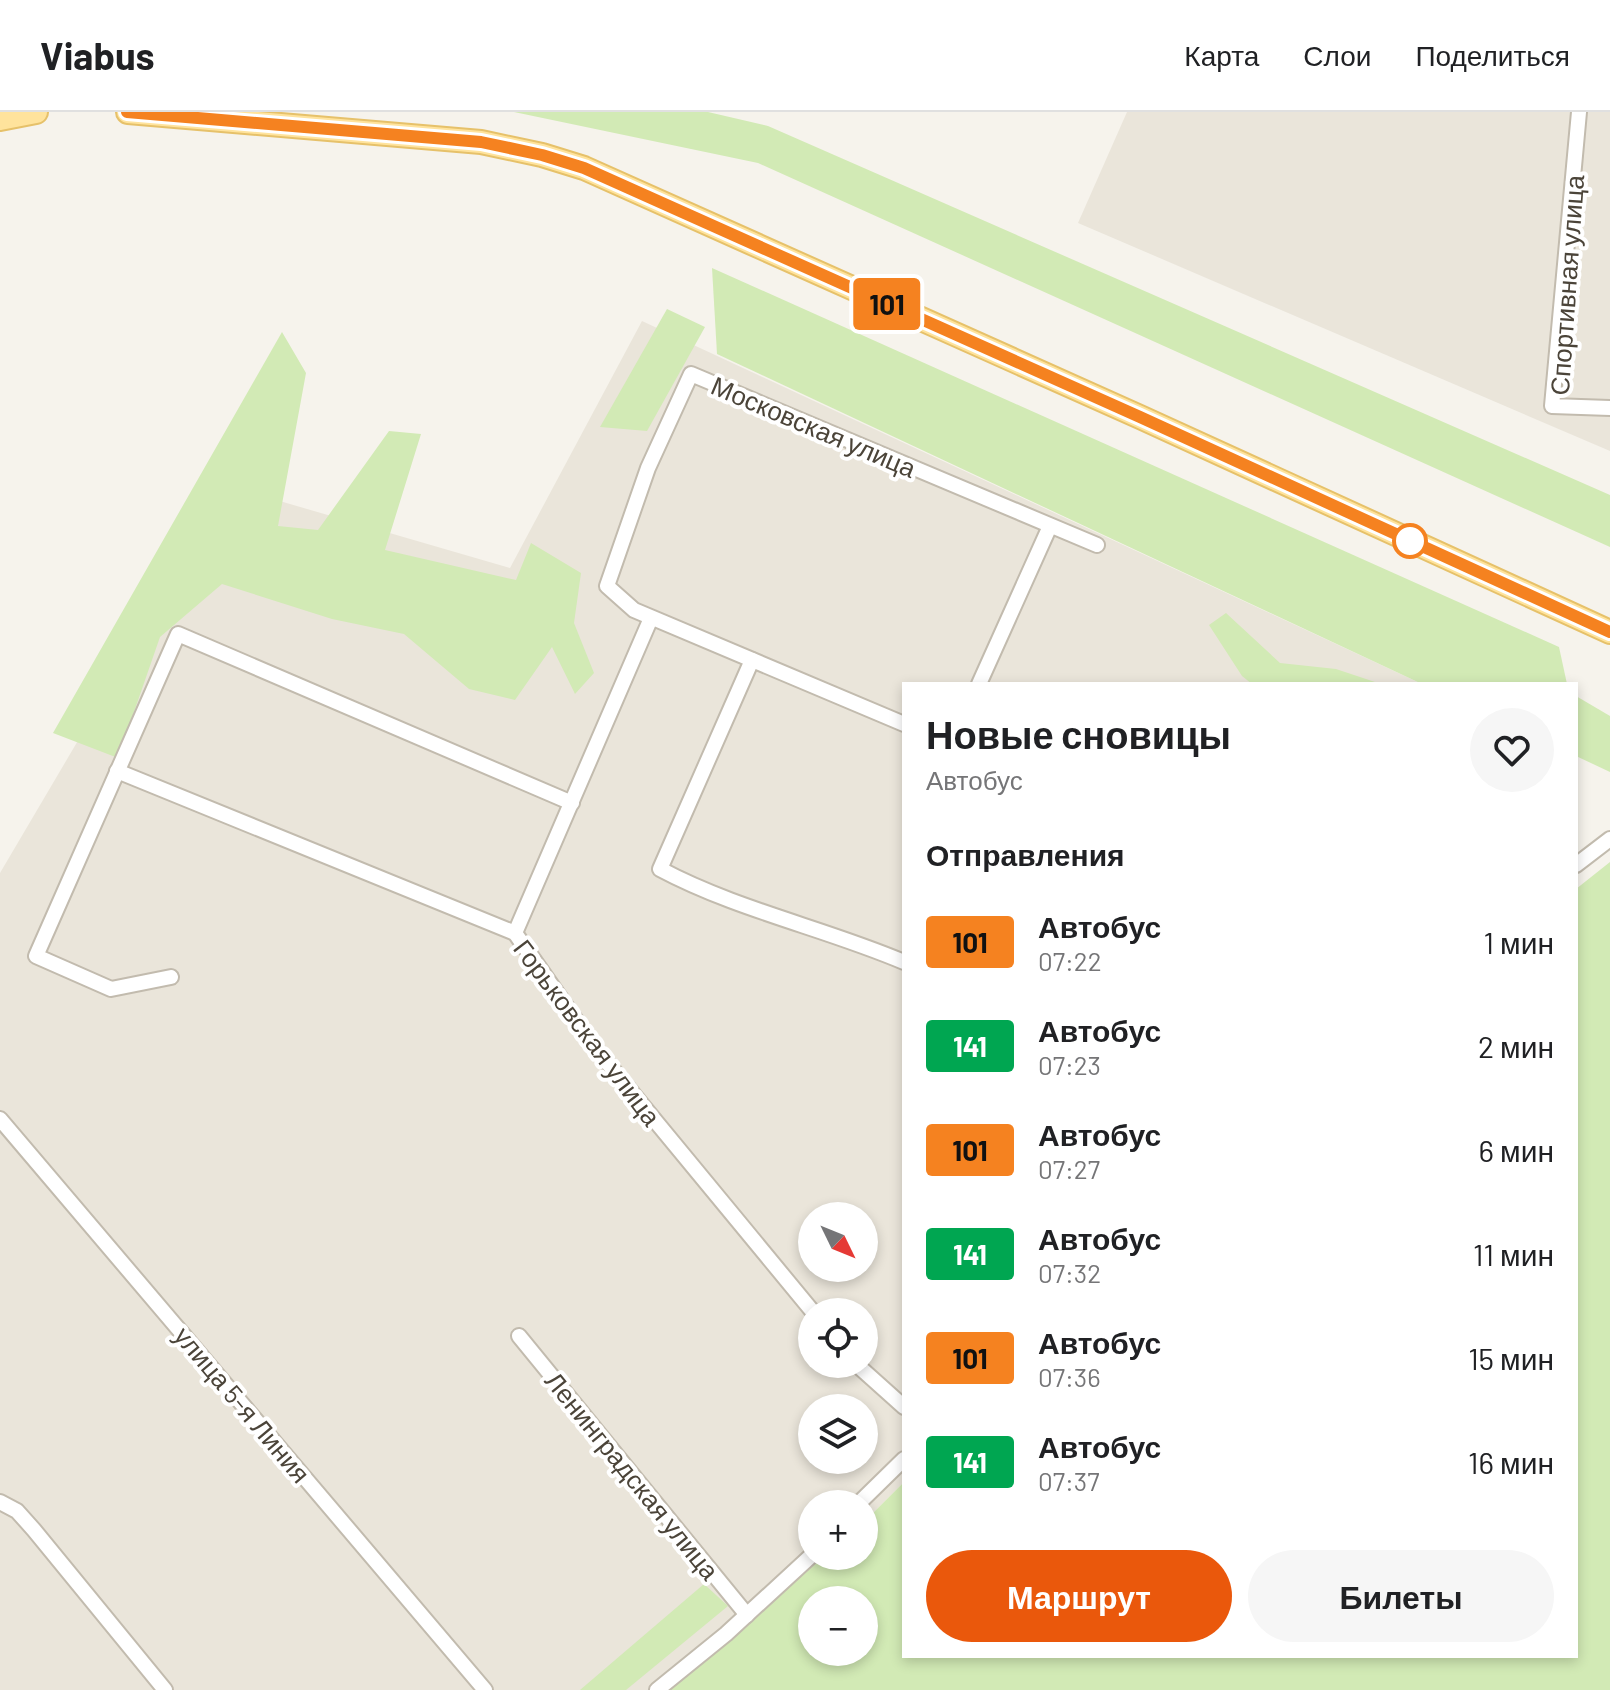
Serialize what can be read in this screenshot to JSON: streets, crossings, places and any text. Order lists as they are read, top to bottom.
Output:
{
  "streets": {
    "street": [
      "Спортивная улица",
      "Московская улица",
      "Горьковская улица",
      "улица 5-я Линия",
      "Ленинградская улица"
    ]
  },
  "lines": ["bus line 101"],
  "north": "bottom right",
  "page": {
    "header": "Viabus",
    "nav": ["Карта", "Слои", "Поделиться"],
    "on_map": "101",
    "heading": [
      ["Новые сновицы", "Автобус"],
      "Отправления"
    ],
    "list": [
      {
        "mark": "101",
        "name": "Автобус",
        "note": "07:22",
        "value": "1 мин"
      },
      {
        "mark": "141",
        "name": "Автобус",
        "note": "07:23",
        "value": "2 мин"
      },
      {
        "mark": "101",
        "name": "Автобус",
        "note": "07:27",
        "value": "6 мин"
      },
      {
        "mark": "141",
        "name": "Автобус",
        "note": "07:32",
        "value": "11 мин"
      },
      {
        "mark": "101",
        "name": "Автобус",
        "note": "07:36",
        "value": "15 мин"
      },
      {
        "mark": "141",
        "name": "Автобус",
        "note": "07:37",
        "value": "16 мин"
      }
    ],
    "map_buttons": ["+", "−"],
    "buttons": ["Маршрут", "Билеты"]
  }
}
